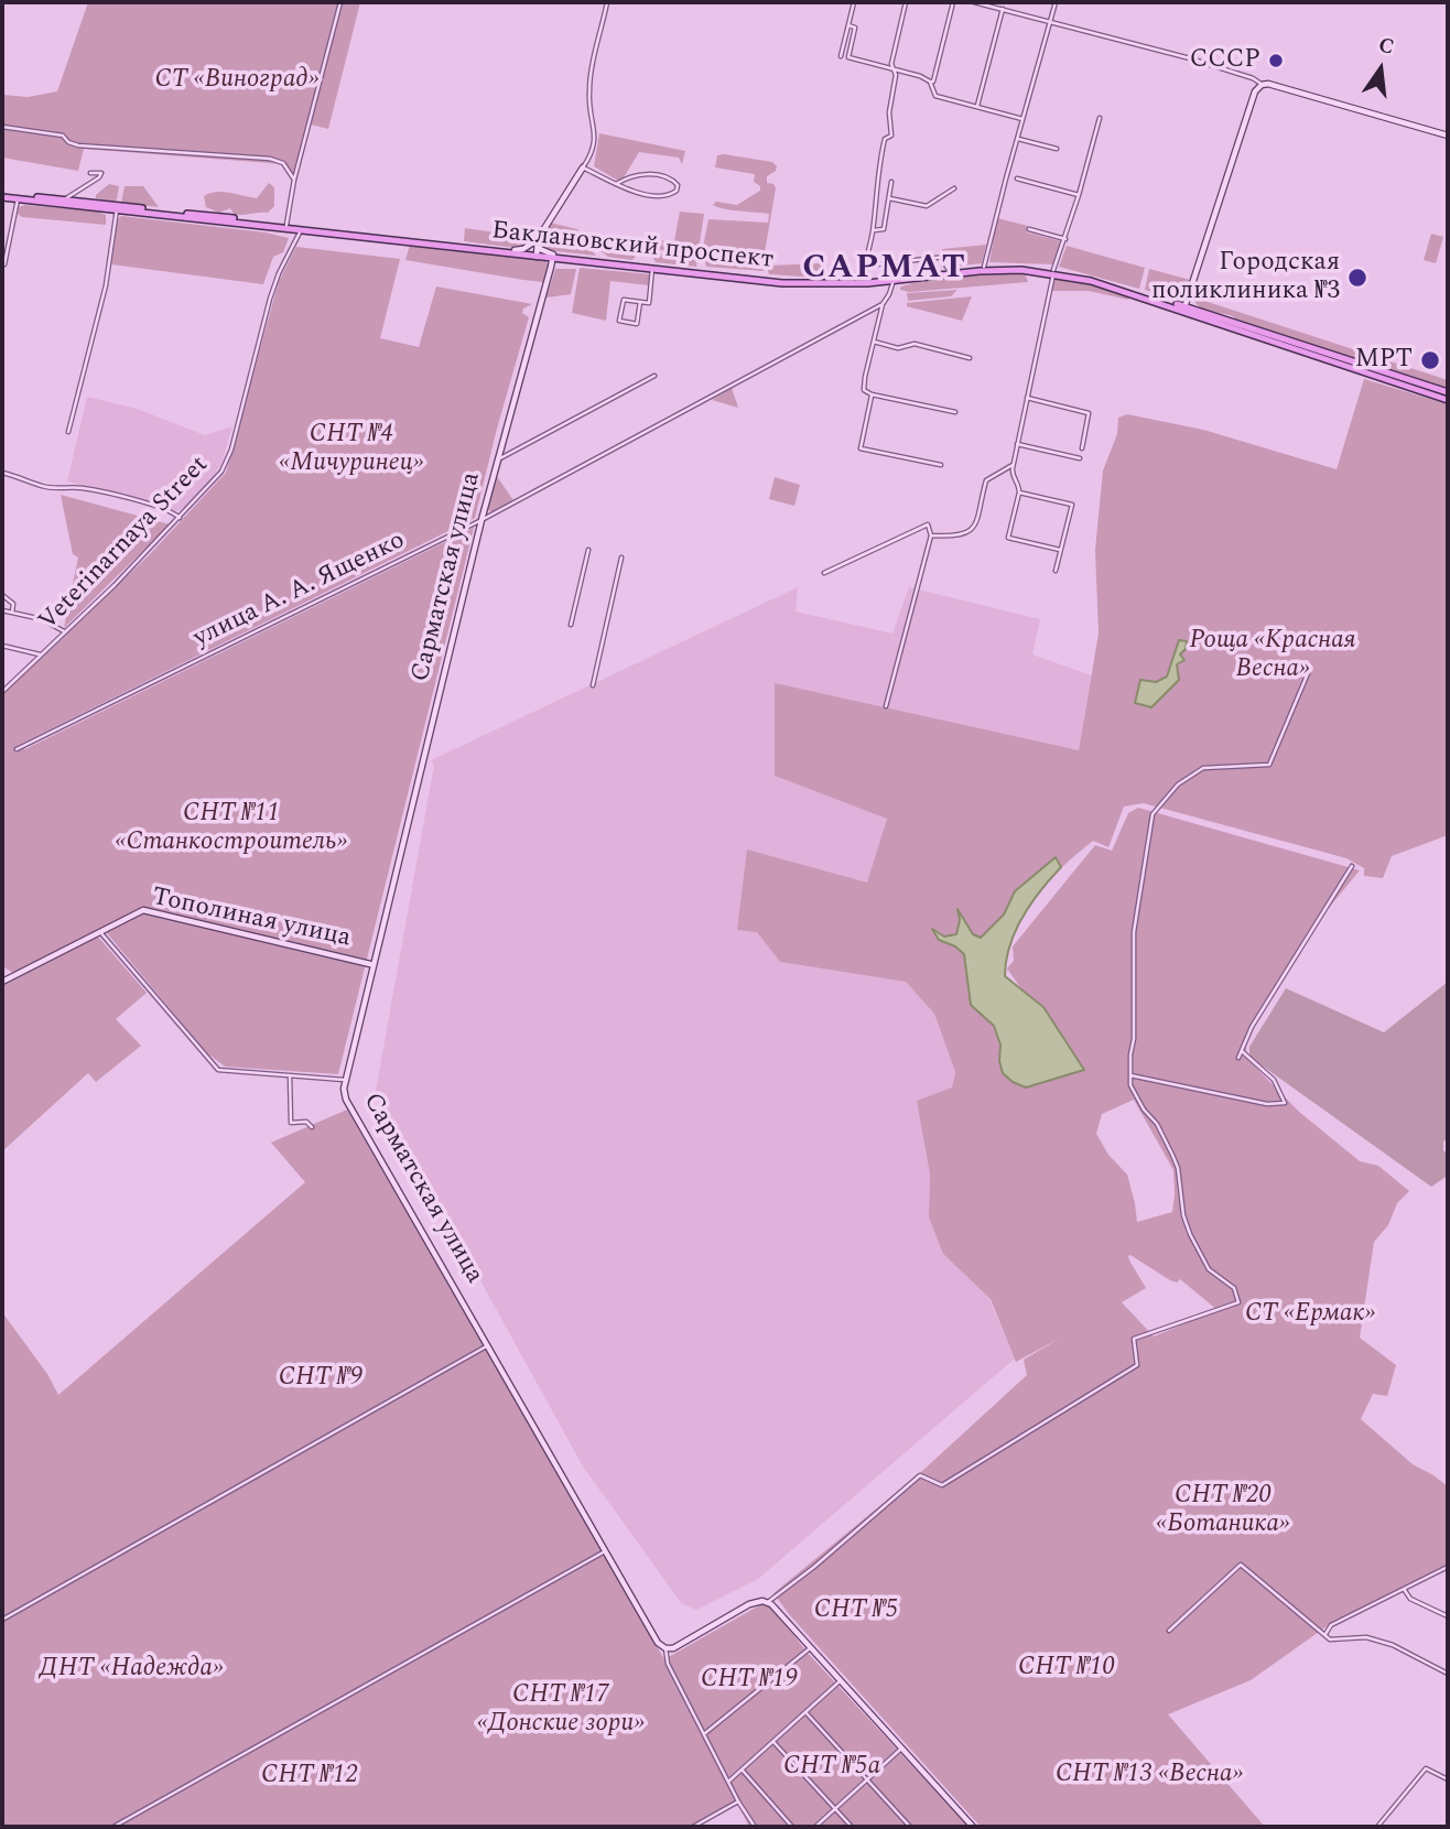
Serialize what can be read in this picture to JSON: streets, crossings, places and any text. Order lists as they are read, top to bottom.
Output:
{
  "streets": {
    "main road": ["Баклановский проспект", "Сарматская улица", "Тополиная улица"],
    "street": ["Veterinarnaya Street", "улица А. А. Ященко"]
  },
  "crossings": [
    ["Баклановский проспект", "Veterinarnaya Street"],
    ["Баклановский проспект", "Сарматская улица"],
    ["Сарматская улица", "улица А. А. Ященко"]
  ],
  "districts": ["САРМАТ"],
  "parks": [
    "СТ «Виноград»",
    "СНТ №4 «Мичуринец»",
    "Роща «Красная Весна»",
    "СНТ №11 «Станкостроитель»",
    "СТ «Ермак»",
    "СНТ №9",
    "СНТ №20 «Ботаника»",
    "СНТ №5",
    "СНТ №10",
    "ДНТ «Надежда»",
    "СНТ №19",
    "СНТ №17 «Донские зори»",
    "СНТ №5а",
    "СНТ №13 «Весна»",
    "СНТ №12"
  ],
  "places": ["СССР", "Городская поликлиника №3", "МРТ"],
  "north": "top"
}
